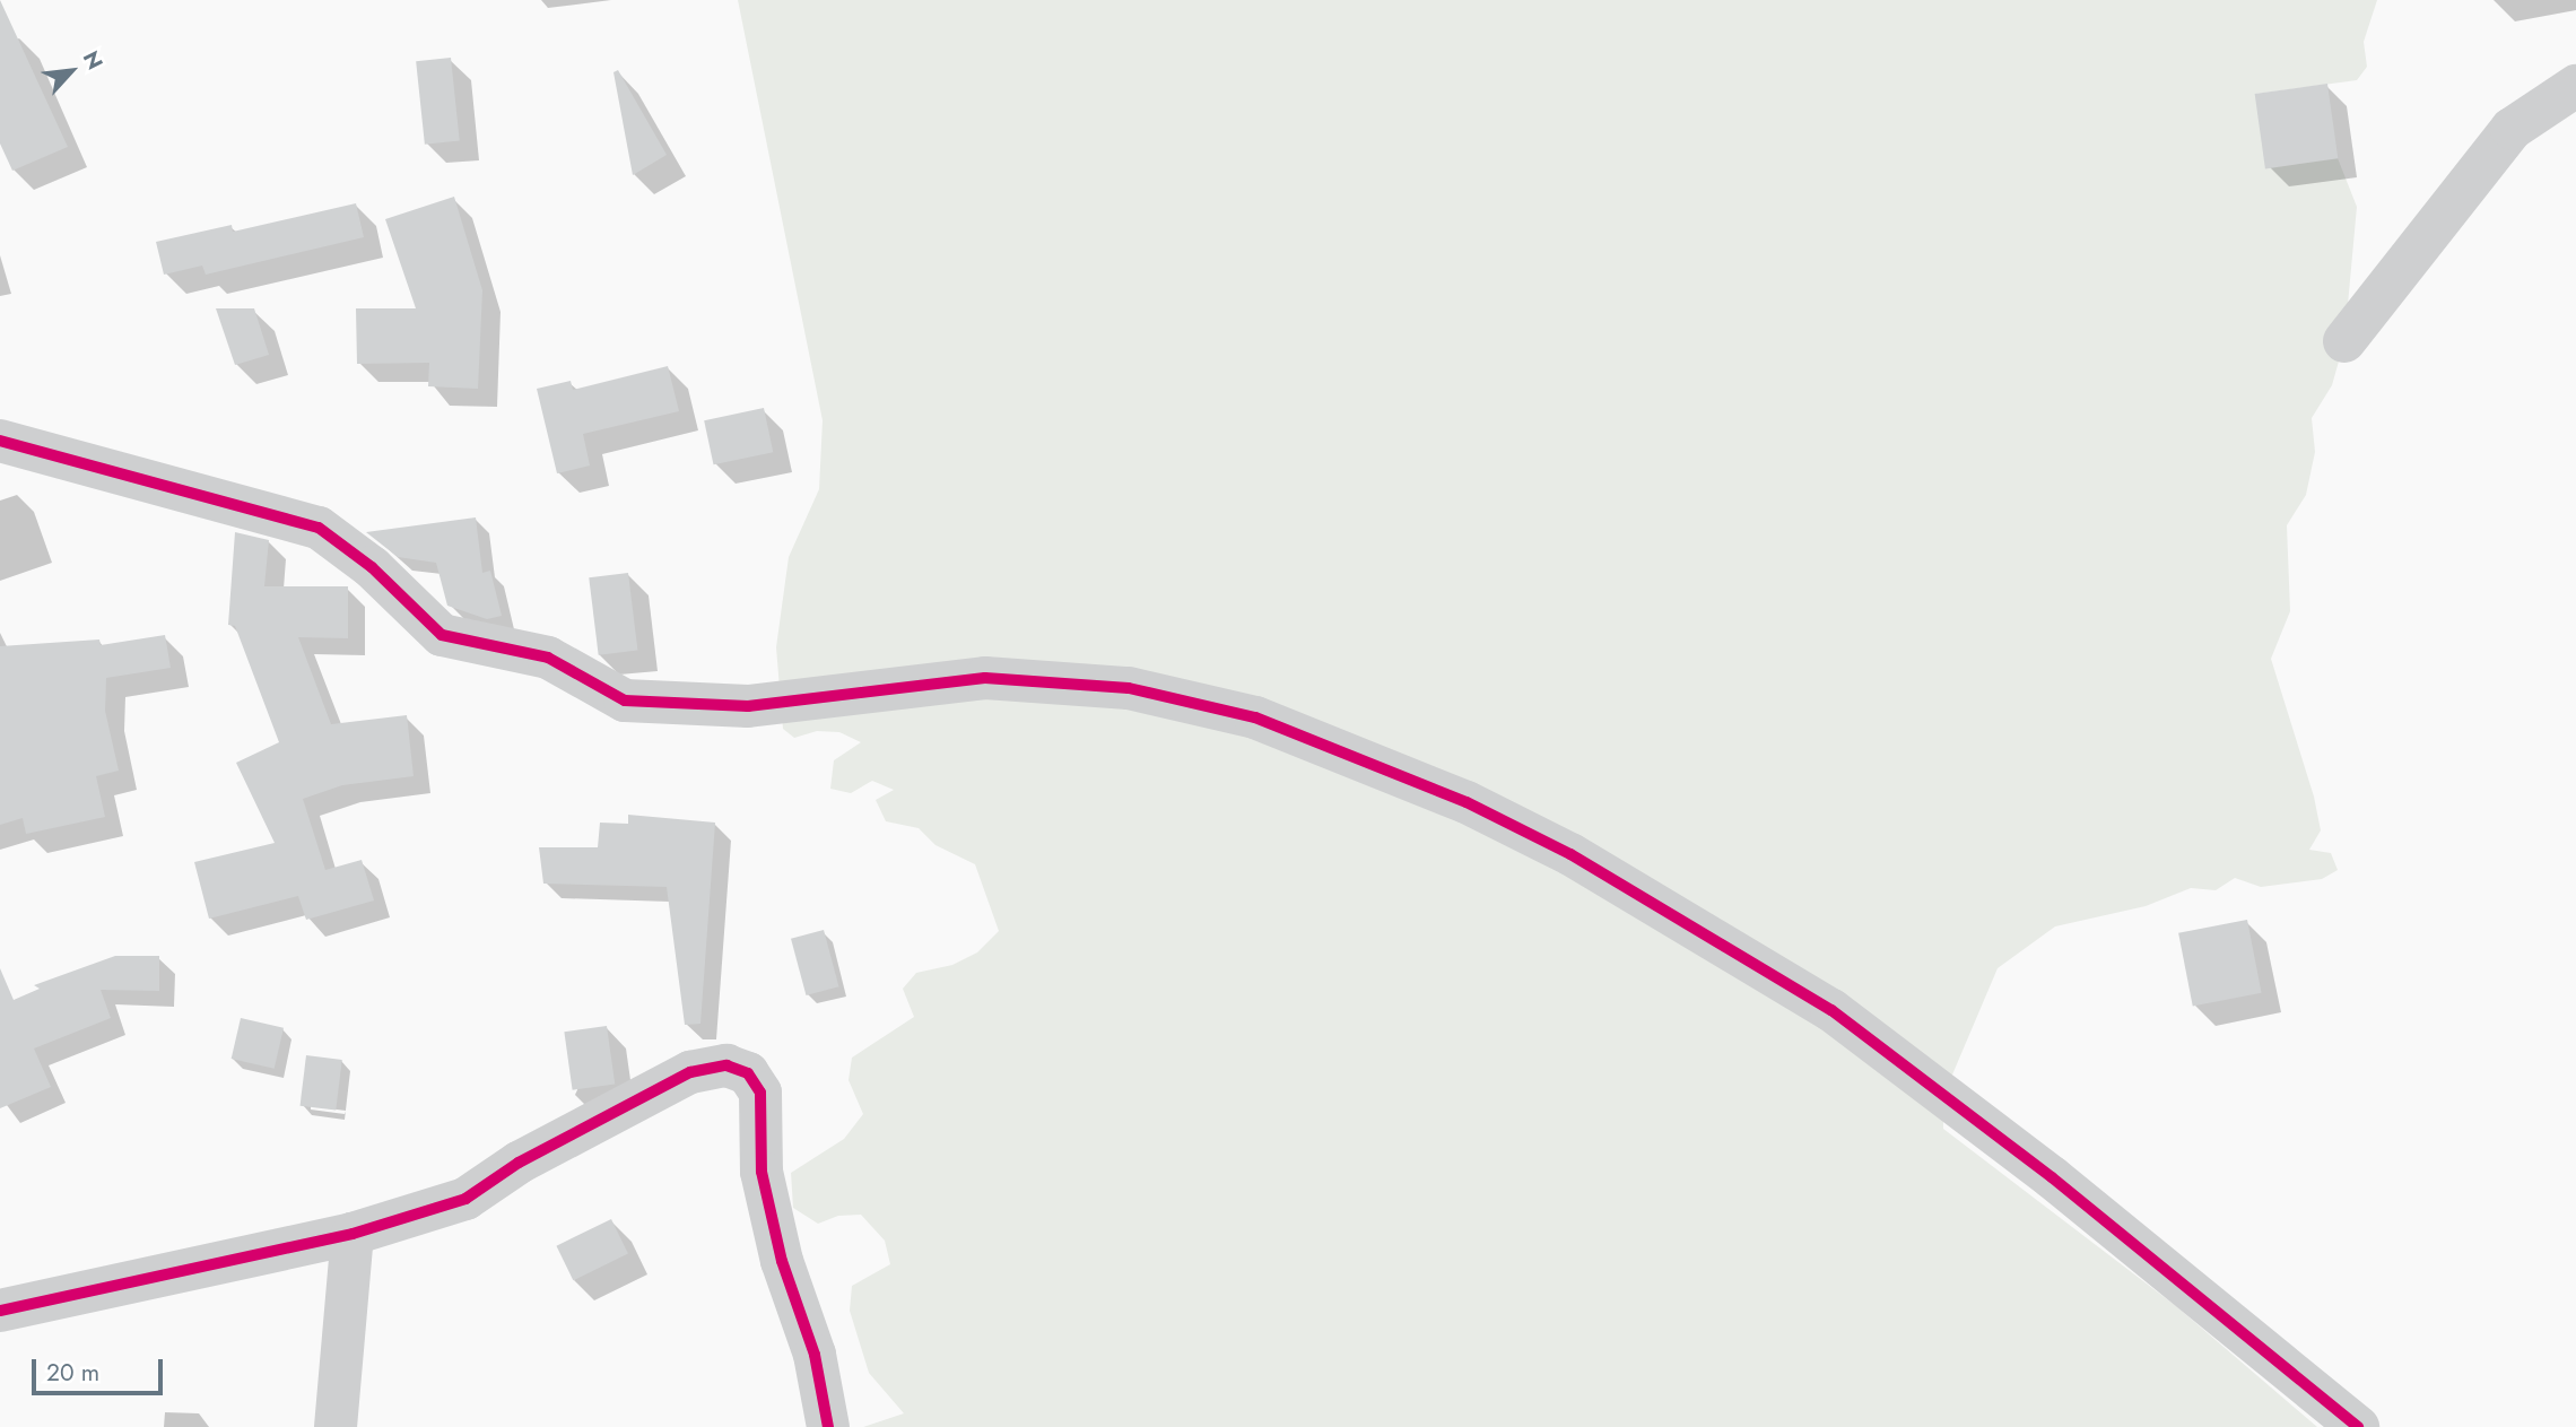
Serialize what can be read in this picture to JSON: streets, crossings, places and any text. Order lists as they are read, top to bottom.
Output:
{
  "scale_bar": "20 m",
  "north": "top right"
}
